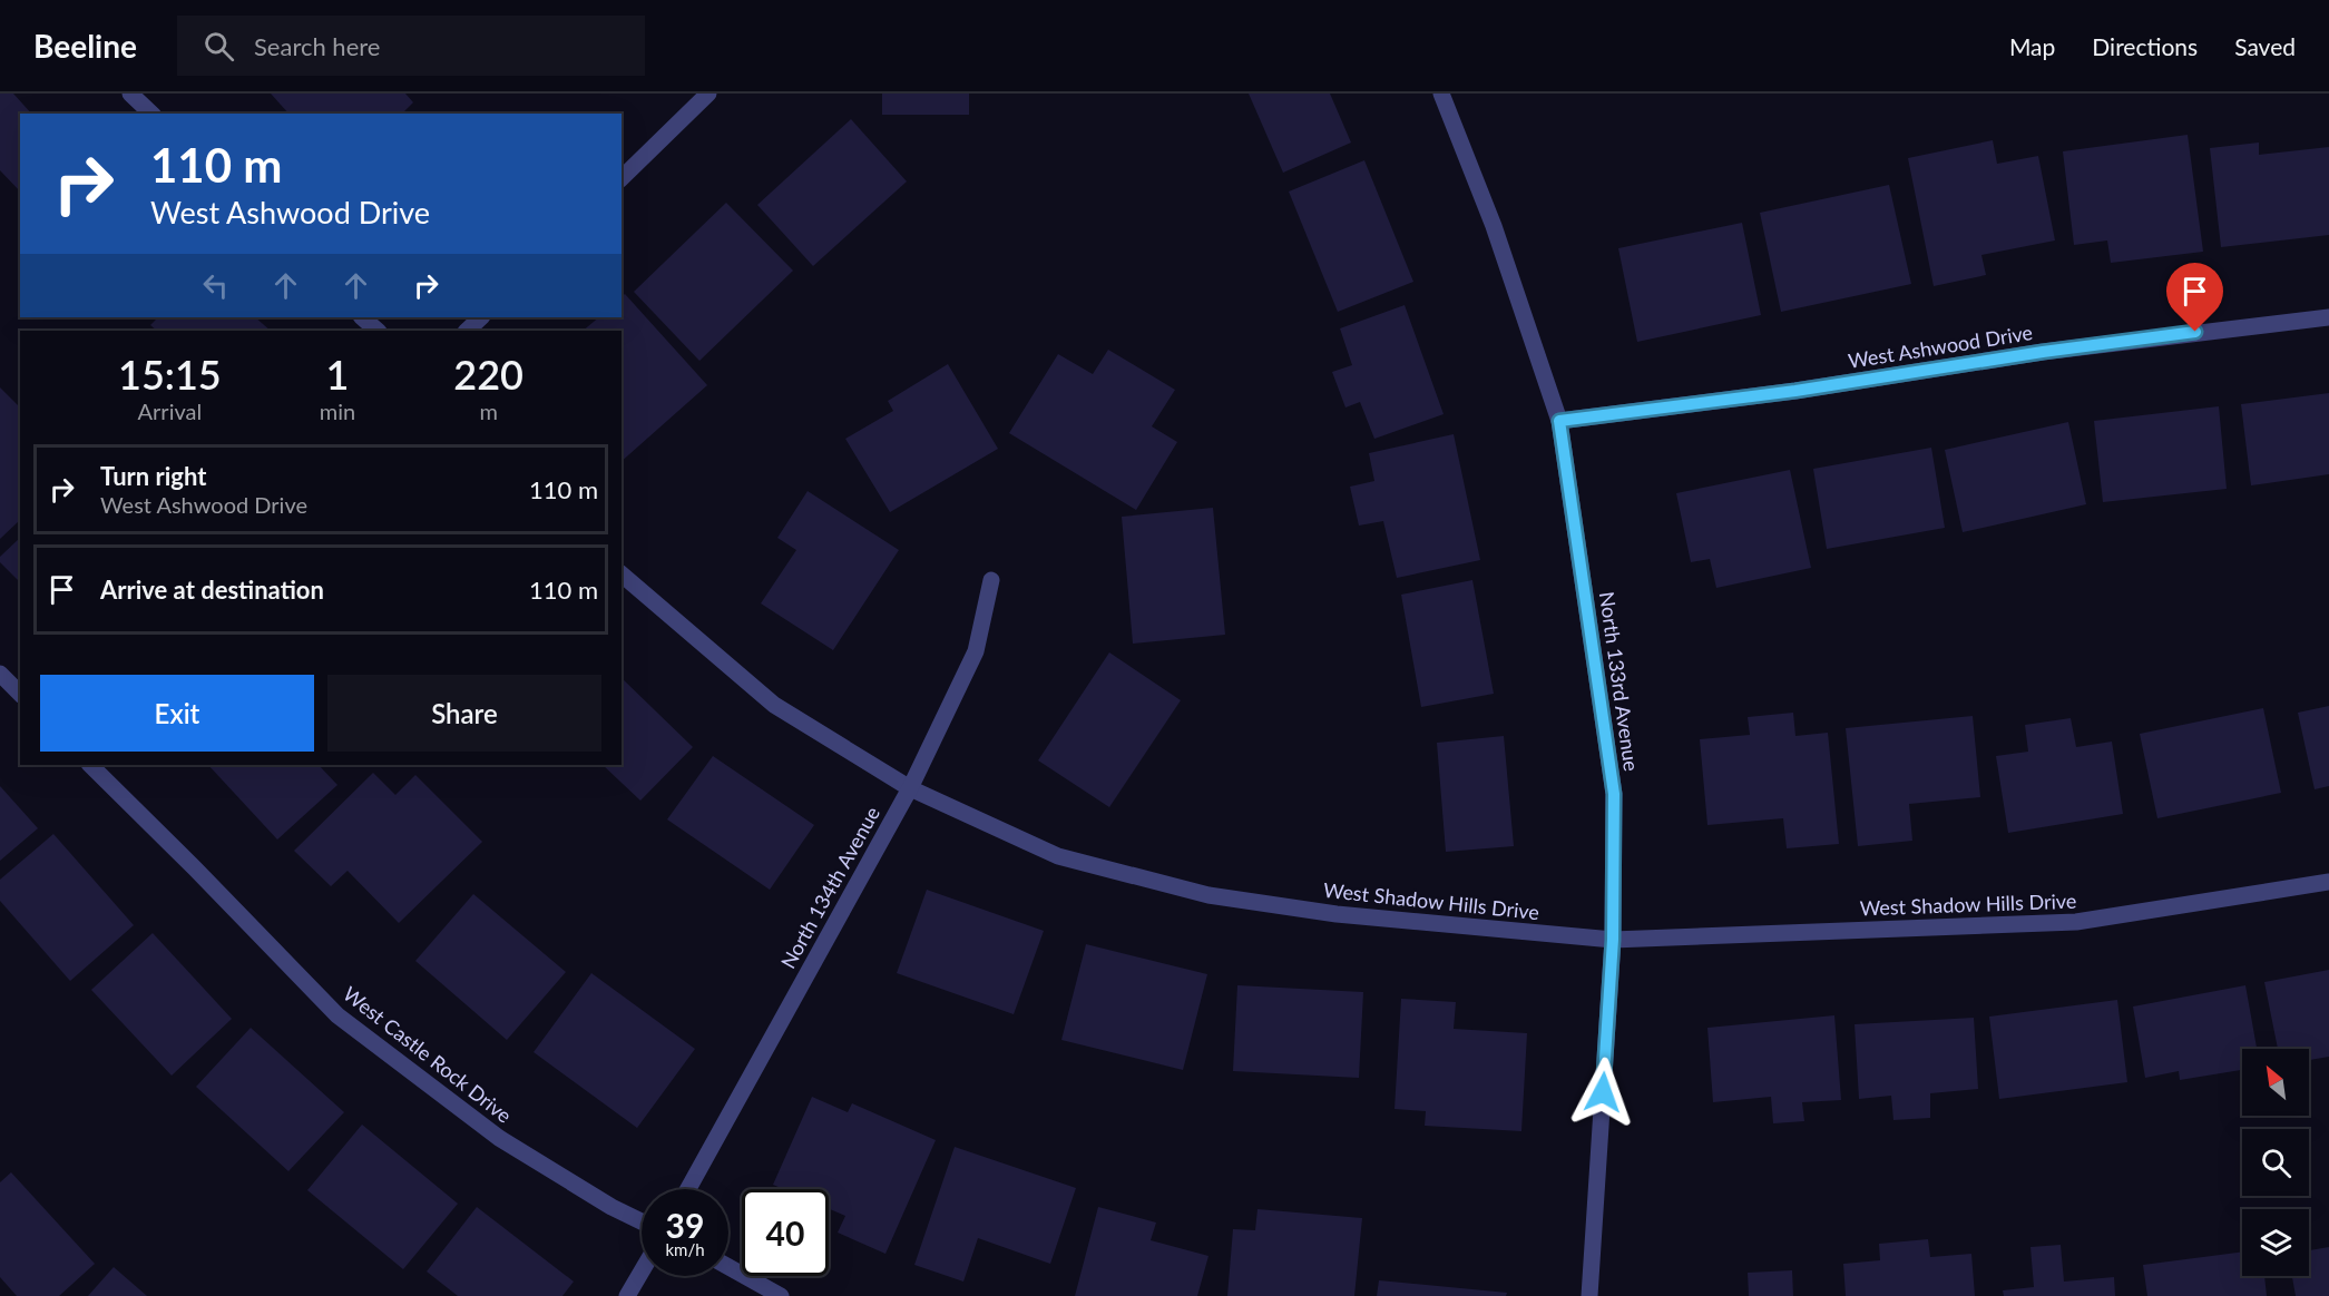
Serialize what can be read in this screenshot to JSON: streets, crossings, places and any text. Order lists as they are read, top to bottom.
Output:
{
  "streets": {
    "street": [
      "West Ashwood Drive",
      "North 133rd Avenue",
      "North 134th Avenue",
      "West Shadow Hills Drive",
      "West Castle Rock Drive"
    ]
  },
  "crossings": [
    ["West Ashwood Drive", "North 133rd Avenue"],
    ["North 133rd Avenue", "West Shadow Hills Drive"],
    ["North 134th Avenue", "West Shadow Hills Drive"]
  ],
  "north": "top left",
  "page": {
    "header": "Beeline",
    "search": "Search here",
    "nav": ["Map", "Directions", "Saved"],
    "turn": ["110 m", "West Ashwood Drive"],
    "eta": [
      "15:15",
      "Arrival",
      "1",
      "min",
      "220",
      "m"
    ],
    "list": [
      {
        "name": "Turn right",
        "note": "West Ashwood Drive",
        "value": "110 m"
      },
      {
        "name": "Arrive at destination",
        "value": "110 m"
      }
    ],
    "buttons": ["Exit", "Share"],
    "speed": "39 km/h",
    "limit": "40"
  }
}
